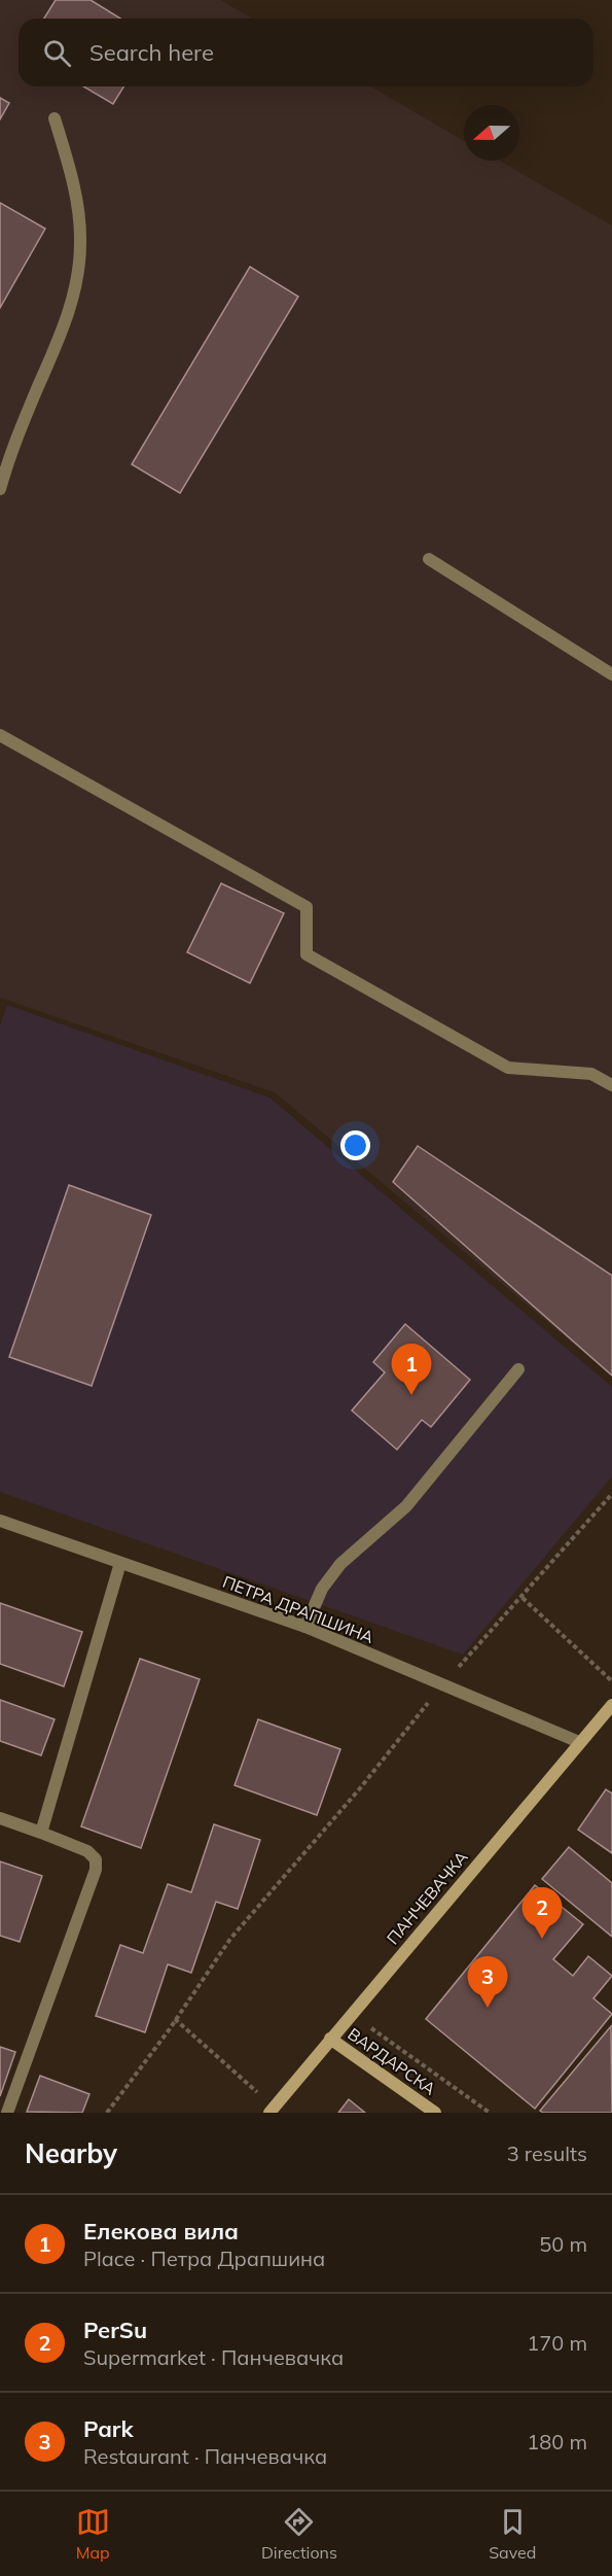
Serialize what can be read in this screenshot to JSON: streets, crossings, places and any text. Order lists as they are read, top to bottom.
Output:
{
  "streets": {
    "street": ["ПЕТРА ДРАПШИНА", "ПАНЧЕВАЧКА", "ВАРДАРСКА"]
  },
  "crossings": [
    ["ПЕТРА ДРАПШИНА", "ПАНЧЕВАЧКА"],
    ["ПАНЧЕВАЧКА", "ВАРДАРСКА"]
  ],
  "north": "left",
  "page": {
    "search": "Search here",
    "pins": ["1", "2", "3"],
    "heading": ["Nearby", "3 results"],
    "list": [
      {
        "mark": "1",
        "name": "Елекова вила",
        "note": "Place · Петра Драпшина",
        "value": "50 m"
      },
      {
        "mark": "2",
        "name": "PerSu",
        "note": "Supermarket · Панчевачка",
        "value": "170 m"
      },
      {
        "mark": "3",
        "name": "Park",
        "note": "Restaurant · Панчевачка",
        "value": "180 m"
      }
    ],
    "nav": ["Map", "Directions", "Saved"]
  }
}
